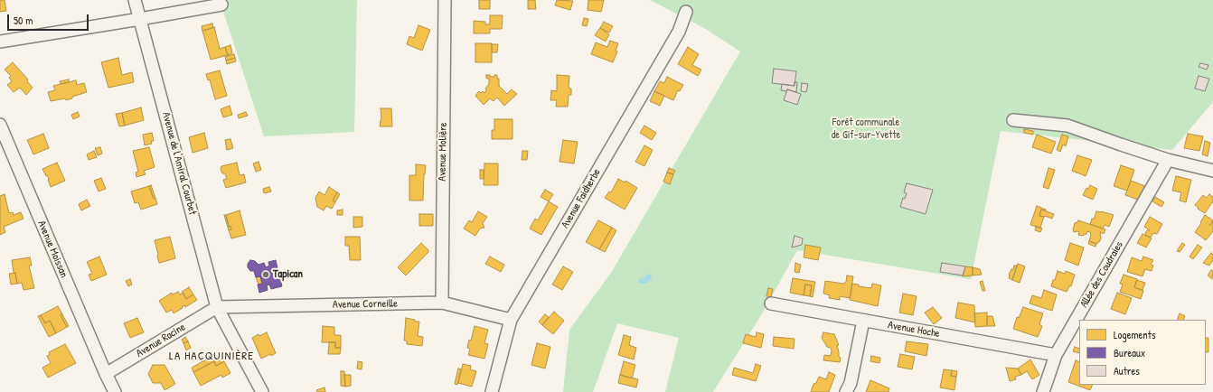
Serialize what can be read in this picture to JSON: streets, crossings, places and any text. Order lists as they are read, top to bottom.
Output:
{
  "streets": {
    "street": [
      "Avenue Molière",
      "Avenue de l'Amiral Courbet",
      "Avenue Faidherbe",
      "Avenue Moissan",
      "Allée des Coudraies",
      "Avenue Corneille",
      "Avenue Hoche",
      "Avenue Racine"
    ]
  },
  "crossings": [
    ["Avenue Molière", "Avenue Corneille"],
    ["Avenue de l'Amiral Courbet", "Avenue Corneille"],
    ["Avenue de l'Amiral Courbet", "Avenue Racine"],
    ["Avenue Faidherbe", "Avenue Corneille"],
    ["Avenue Moissan", "Avenue Racine"],
    ["Allée des Coudraies", "Avenue Hoche"],
    ["Avenue Corneille", "Avenue Racine"]
  ],
  "districts": ["LA HACQUINIÈRE"],
  "parks": ["Forêt communale de Gif-sur-Yvette"],
  "places": ["Tapican"],
  "legend": ["Logements", "Bureaux", "Autres"],
  "scale_bar": "50 m"
}
